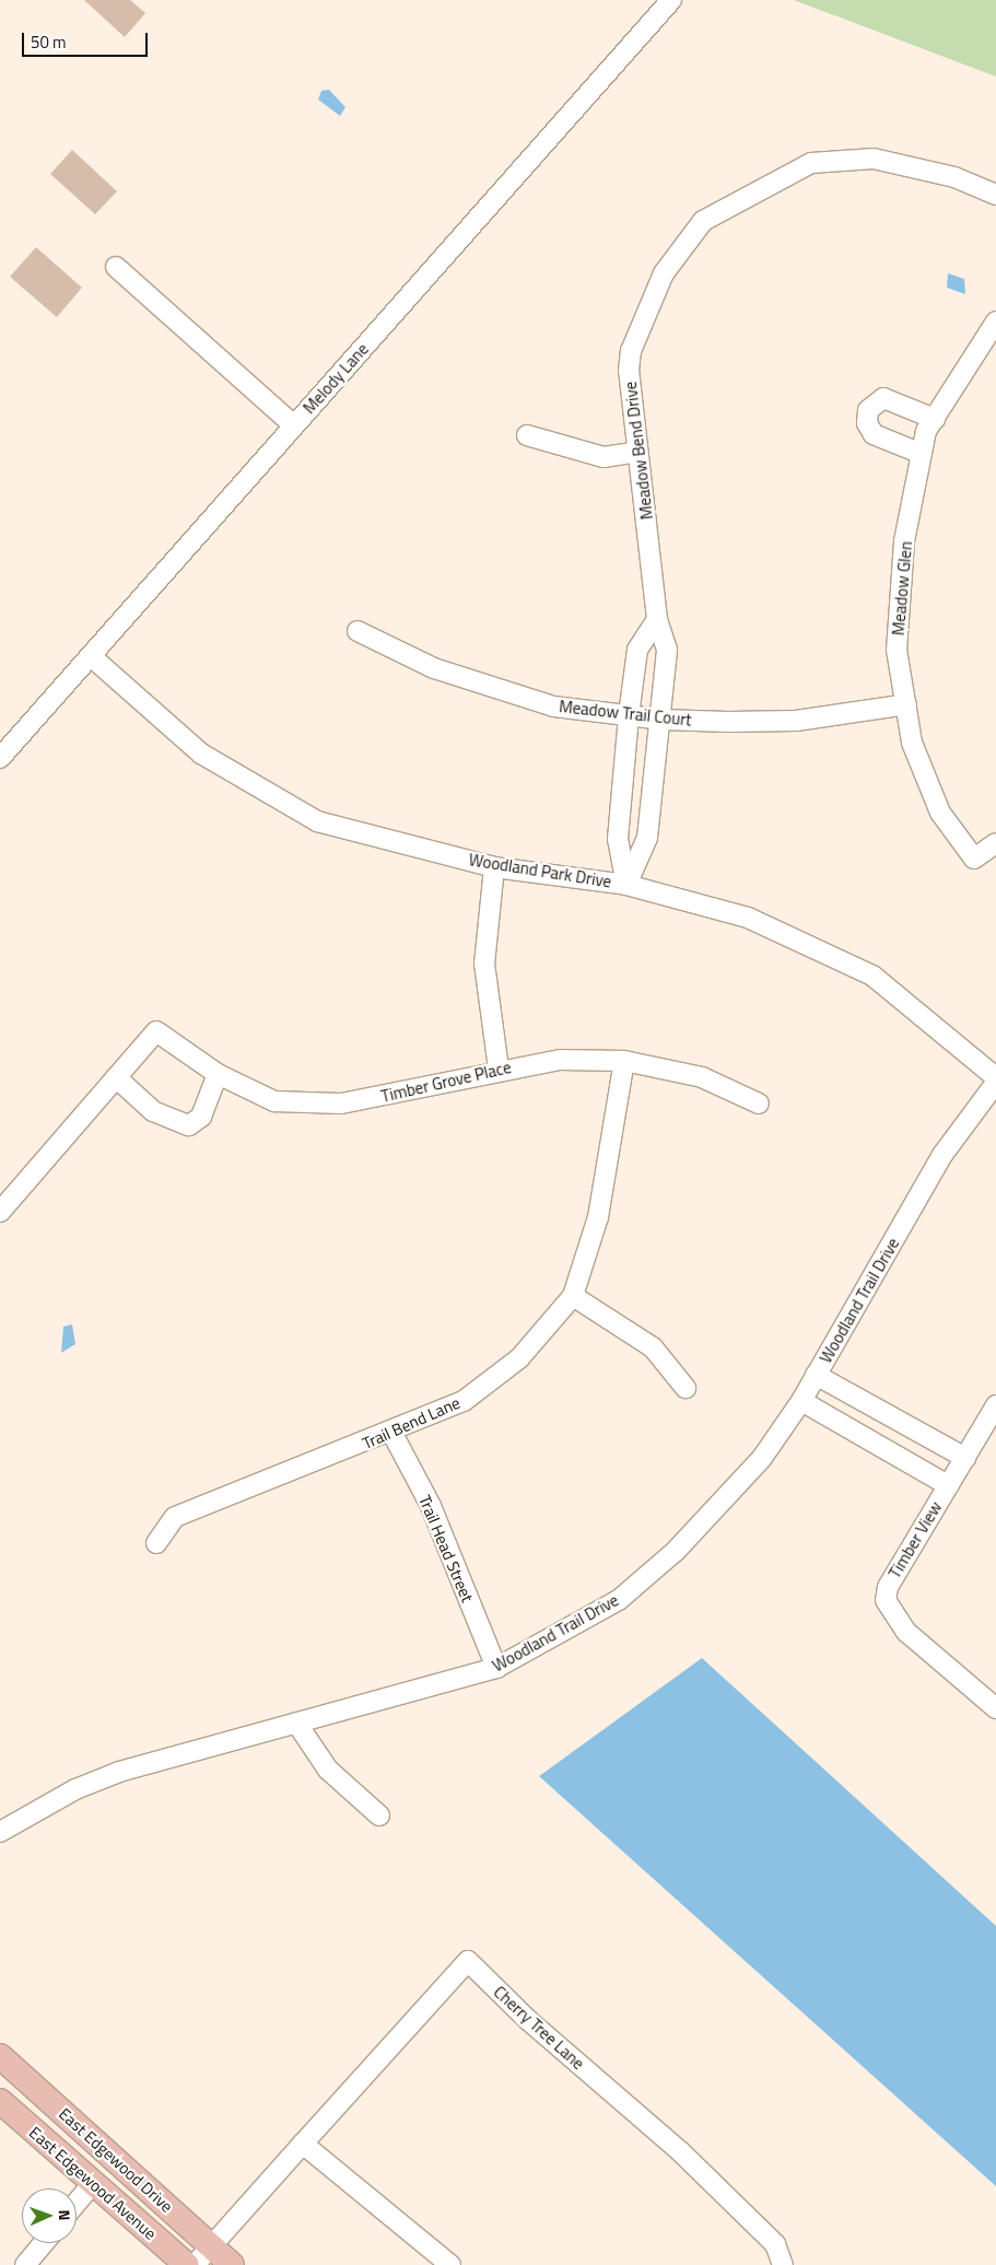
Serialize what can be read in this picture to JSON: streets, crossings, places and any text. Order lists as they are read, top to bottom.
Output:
{
  "streets": {
    "main road": ["East Edgewood Drive", "East Edgewood Avenue"],
    "street": [
      "Melody Lane",
      "Meadow Bend Drive",
      "Meadow Glen",
      "Meadow Trail Court",
      "Woodland Park Drive",
      "Timber Grove Place",
      "Woodland Trail Drive",
      "Trail Bend Lane",
      "Timber View",
      "Trail Head Street",
      "Cherry Tree Lane"
    ]
  },
  "crossings": [
    ["Melody Lane", "Woodland Park Drive"],
    ["Meadow Bend Drive", "Meadow Trail Court"],
    ["Meadow Bend Drive", "Woodland Park Drive"],
    ["Meadow Glen", "Meadow Trail Court"],
    ["Timber Grove Place", "Trail Bend Lane"],
    ["Woodland Trail Drive", "Trail Head Street"],
    ["Trail Bend Lane", "Trail Head Street"],
    ["Cherry Tree Lane", "East Edgewood Drive"]
  ],
  "scale_bar": "50 m",
  "north": "right"
}
